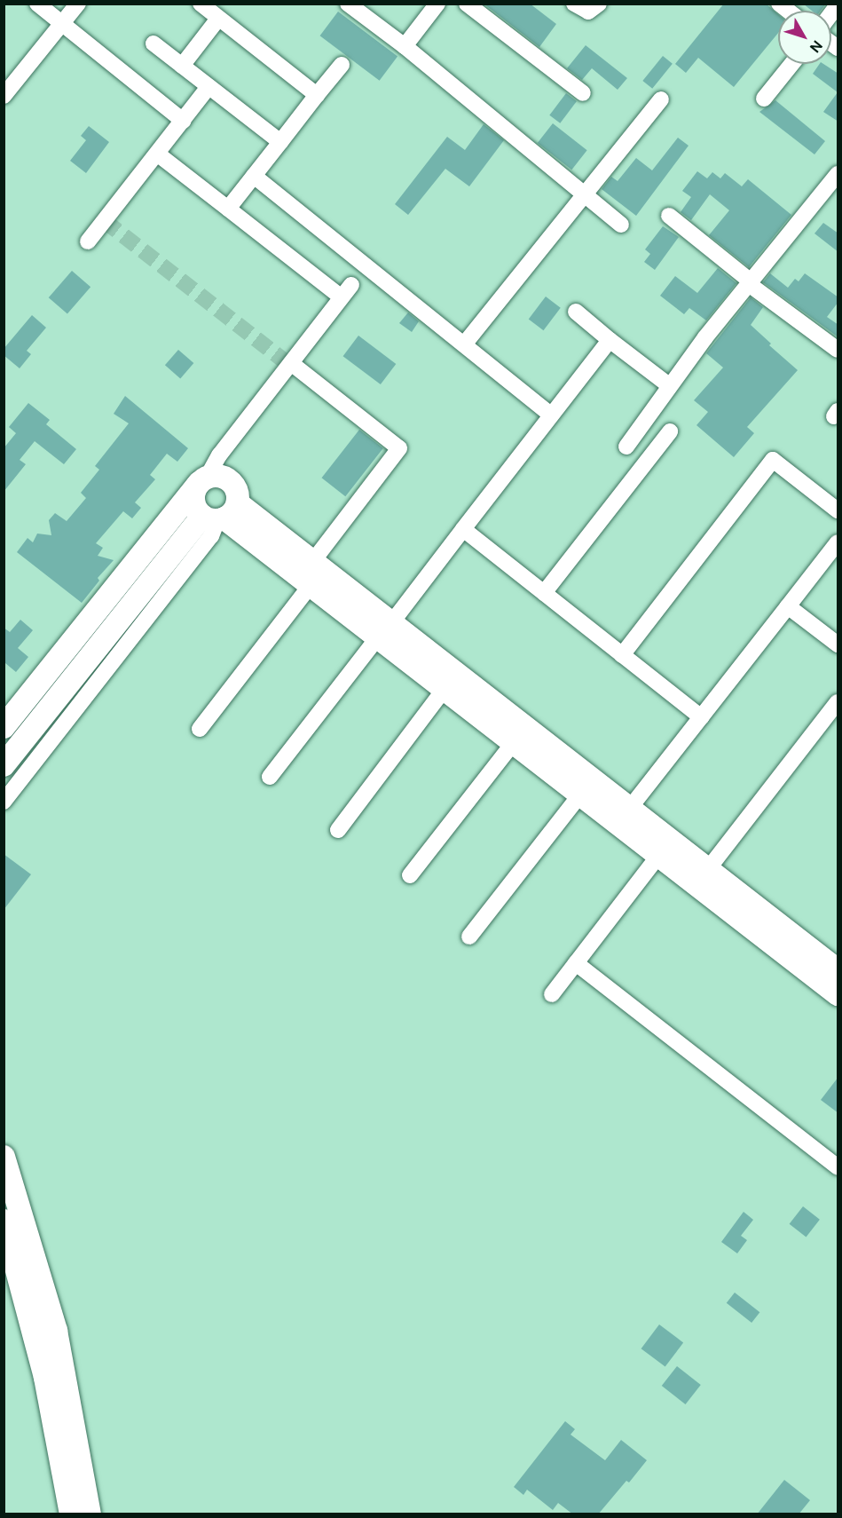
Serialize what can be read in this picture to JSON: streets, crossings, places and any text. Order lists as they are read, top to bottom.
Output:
{
  "north": "bottom right"
}
